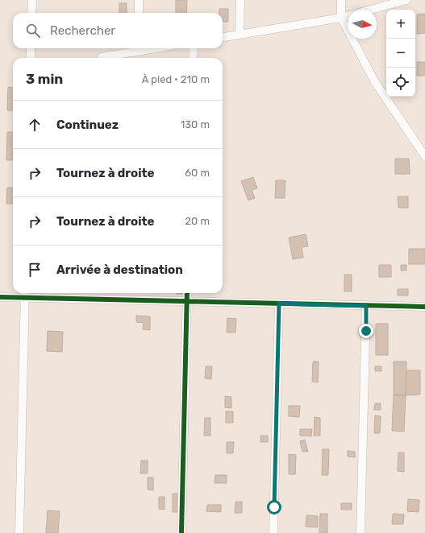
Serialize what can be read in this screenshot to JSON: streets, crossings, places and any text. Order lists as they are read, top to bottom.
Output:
{
  "north": "right",
  "page": {
    "map_buttons": ["+", "−"],
    "search": "Rechercher",
    "heading": ["3 min", "À pied · 210 m"],
    "list": [
      ["Continuez", "130 m"],
      ["Tournez à droite", "60 m"],
      ["Tournez à droite", "20 m"],
      "Arrivée à destination"
    ]
  }
}
